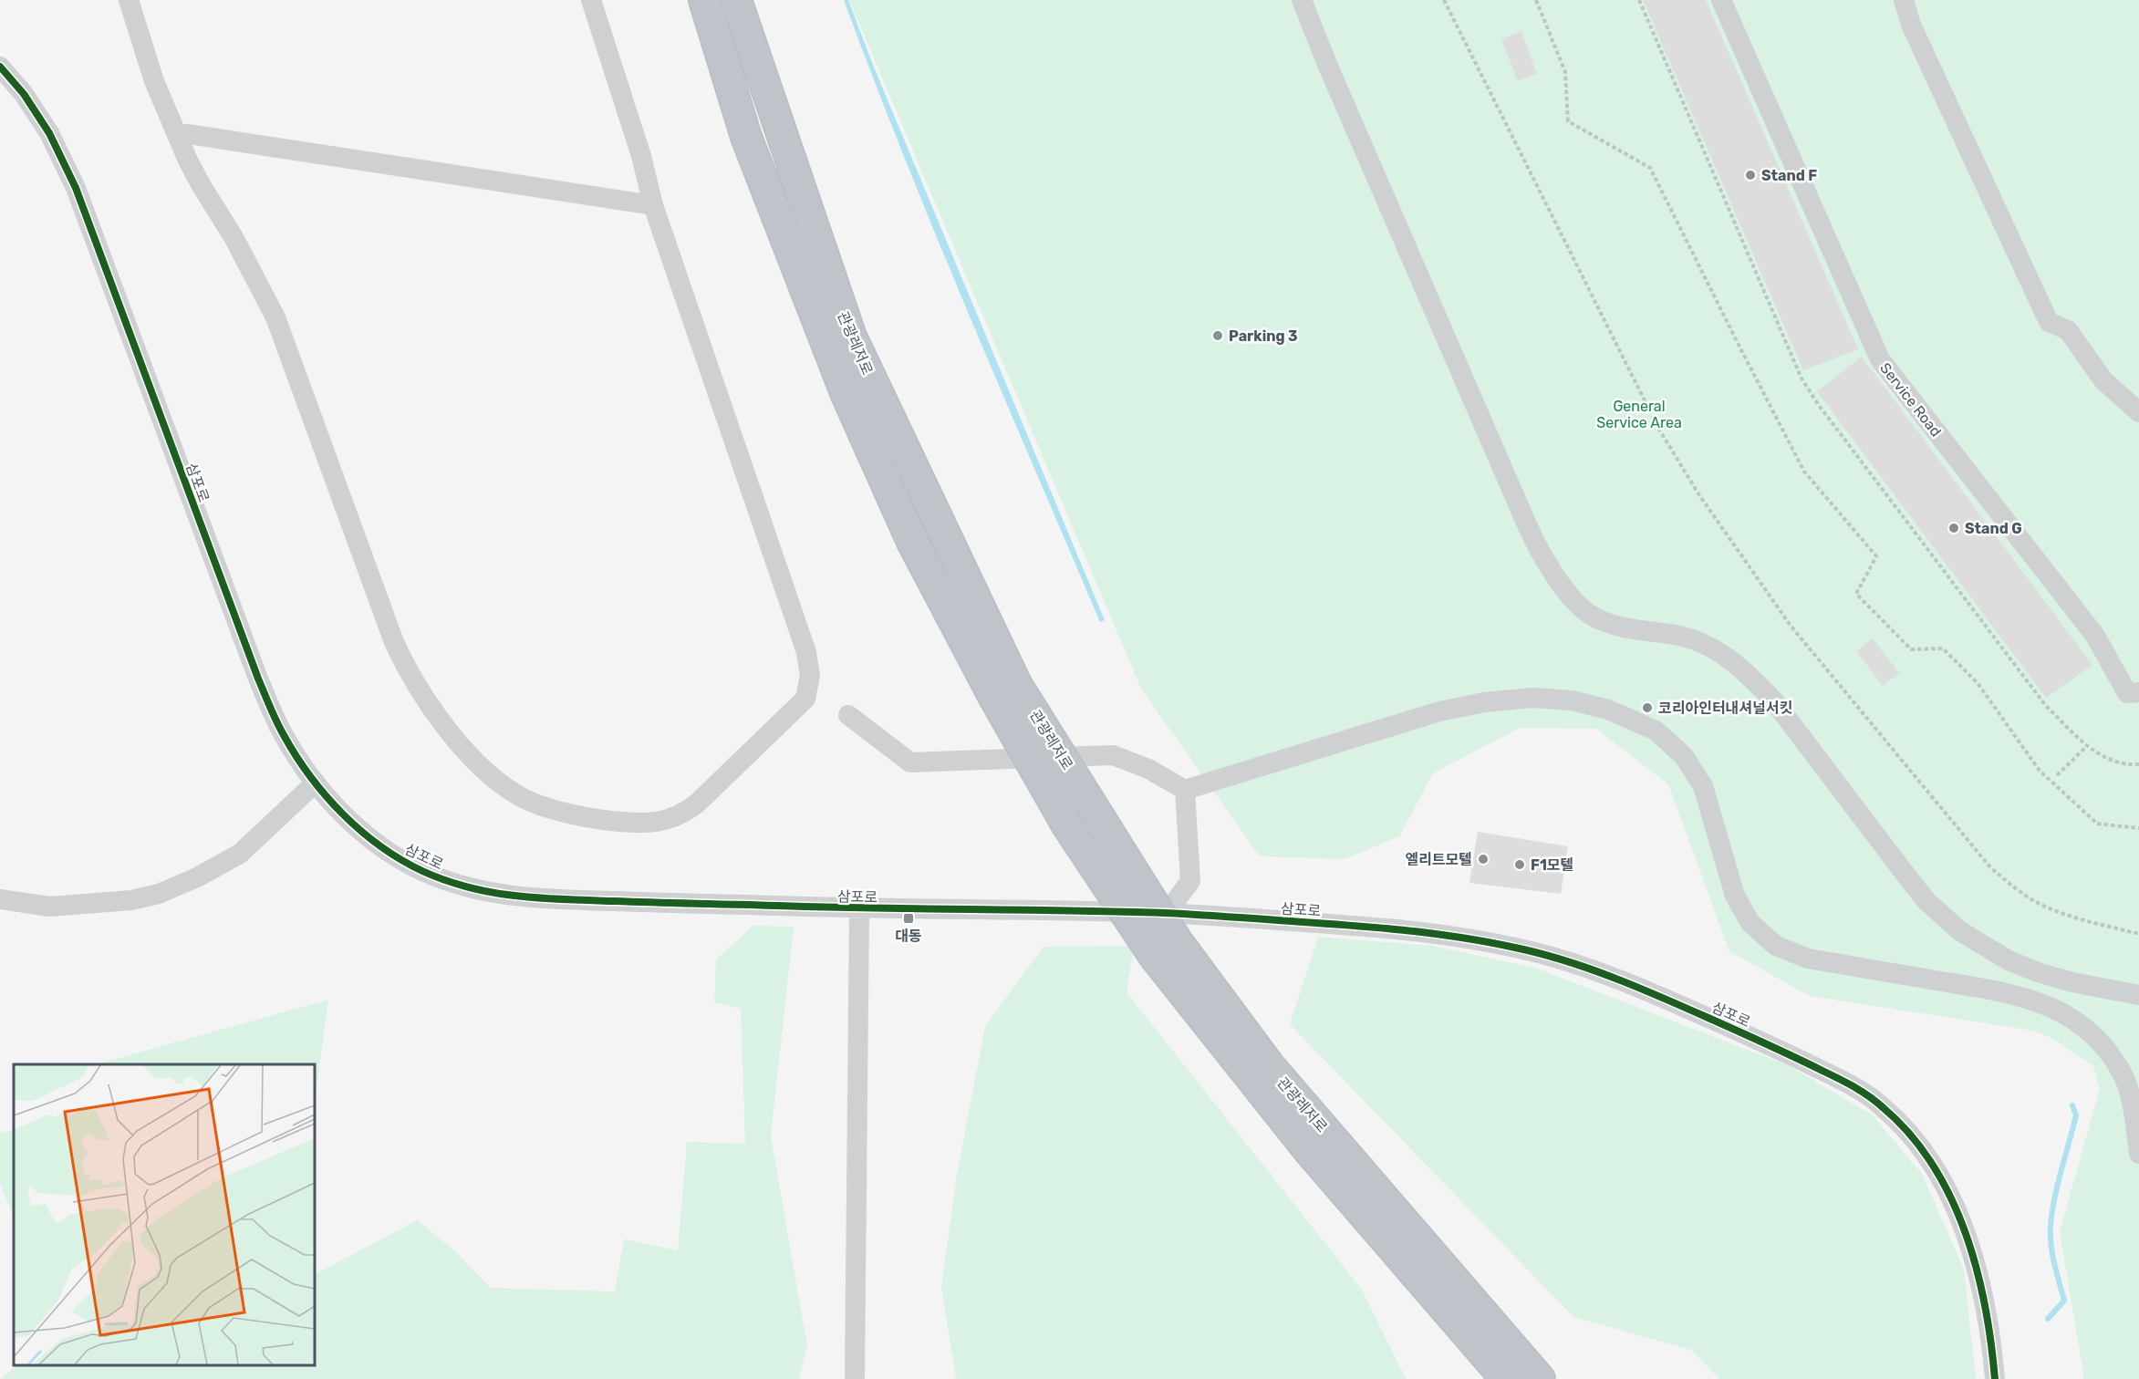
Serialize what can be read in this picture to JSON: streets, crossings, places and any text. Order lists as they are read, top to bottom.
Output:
{
  "streets": {
    "highway": ["관광레저로"],
    "street": ["Service Road", "삼포로"]
  },
  "parks": ["General Service Area"],
  "places": {
    "other": [
      "Stand F",
      "Parking 3",
      "Stand G",
      "코리아인터내셔널서킷",
      "엘리트모텔",
      "F1모텔"
    ],
    "transit": ["대동"]
  }
}
